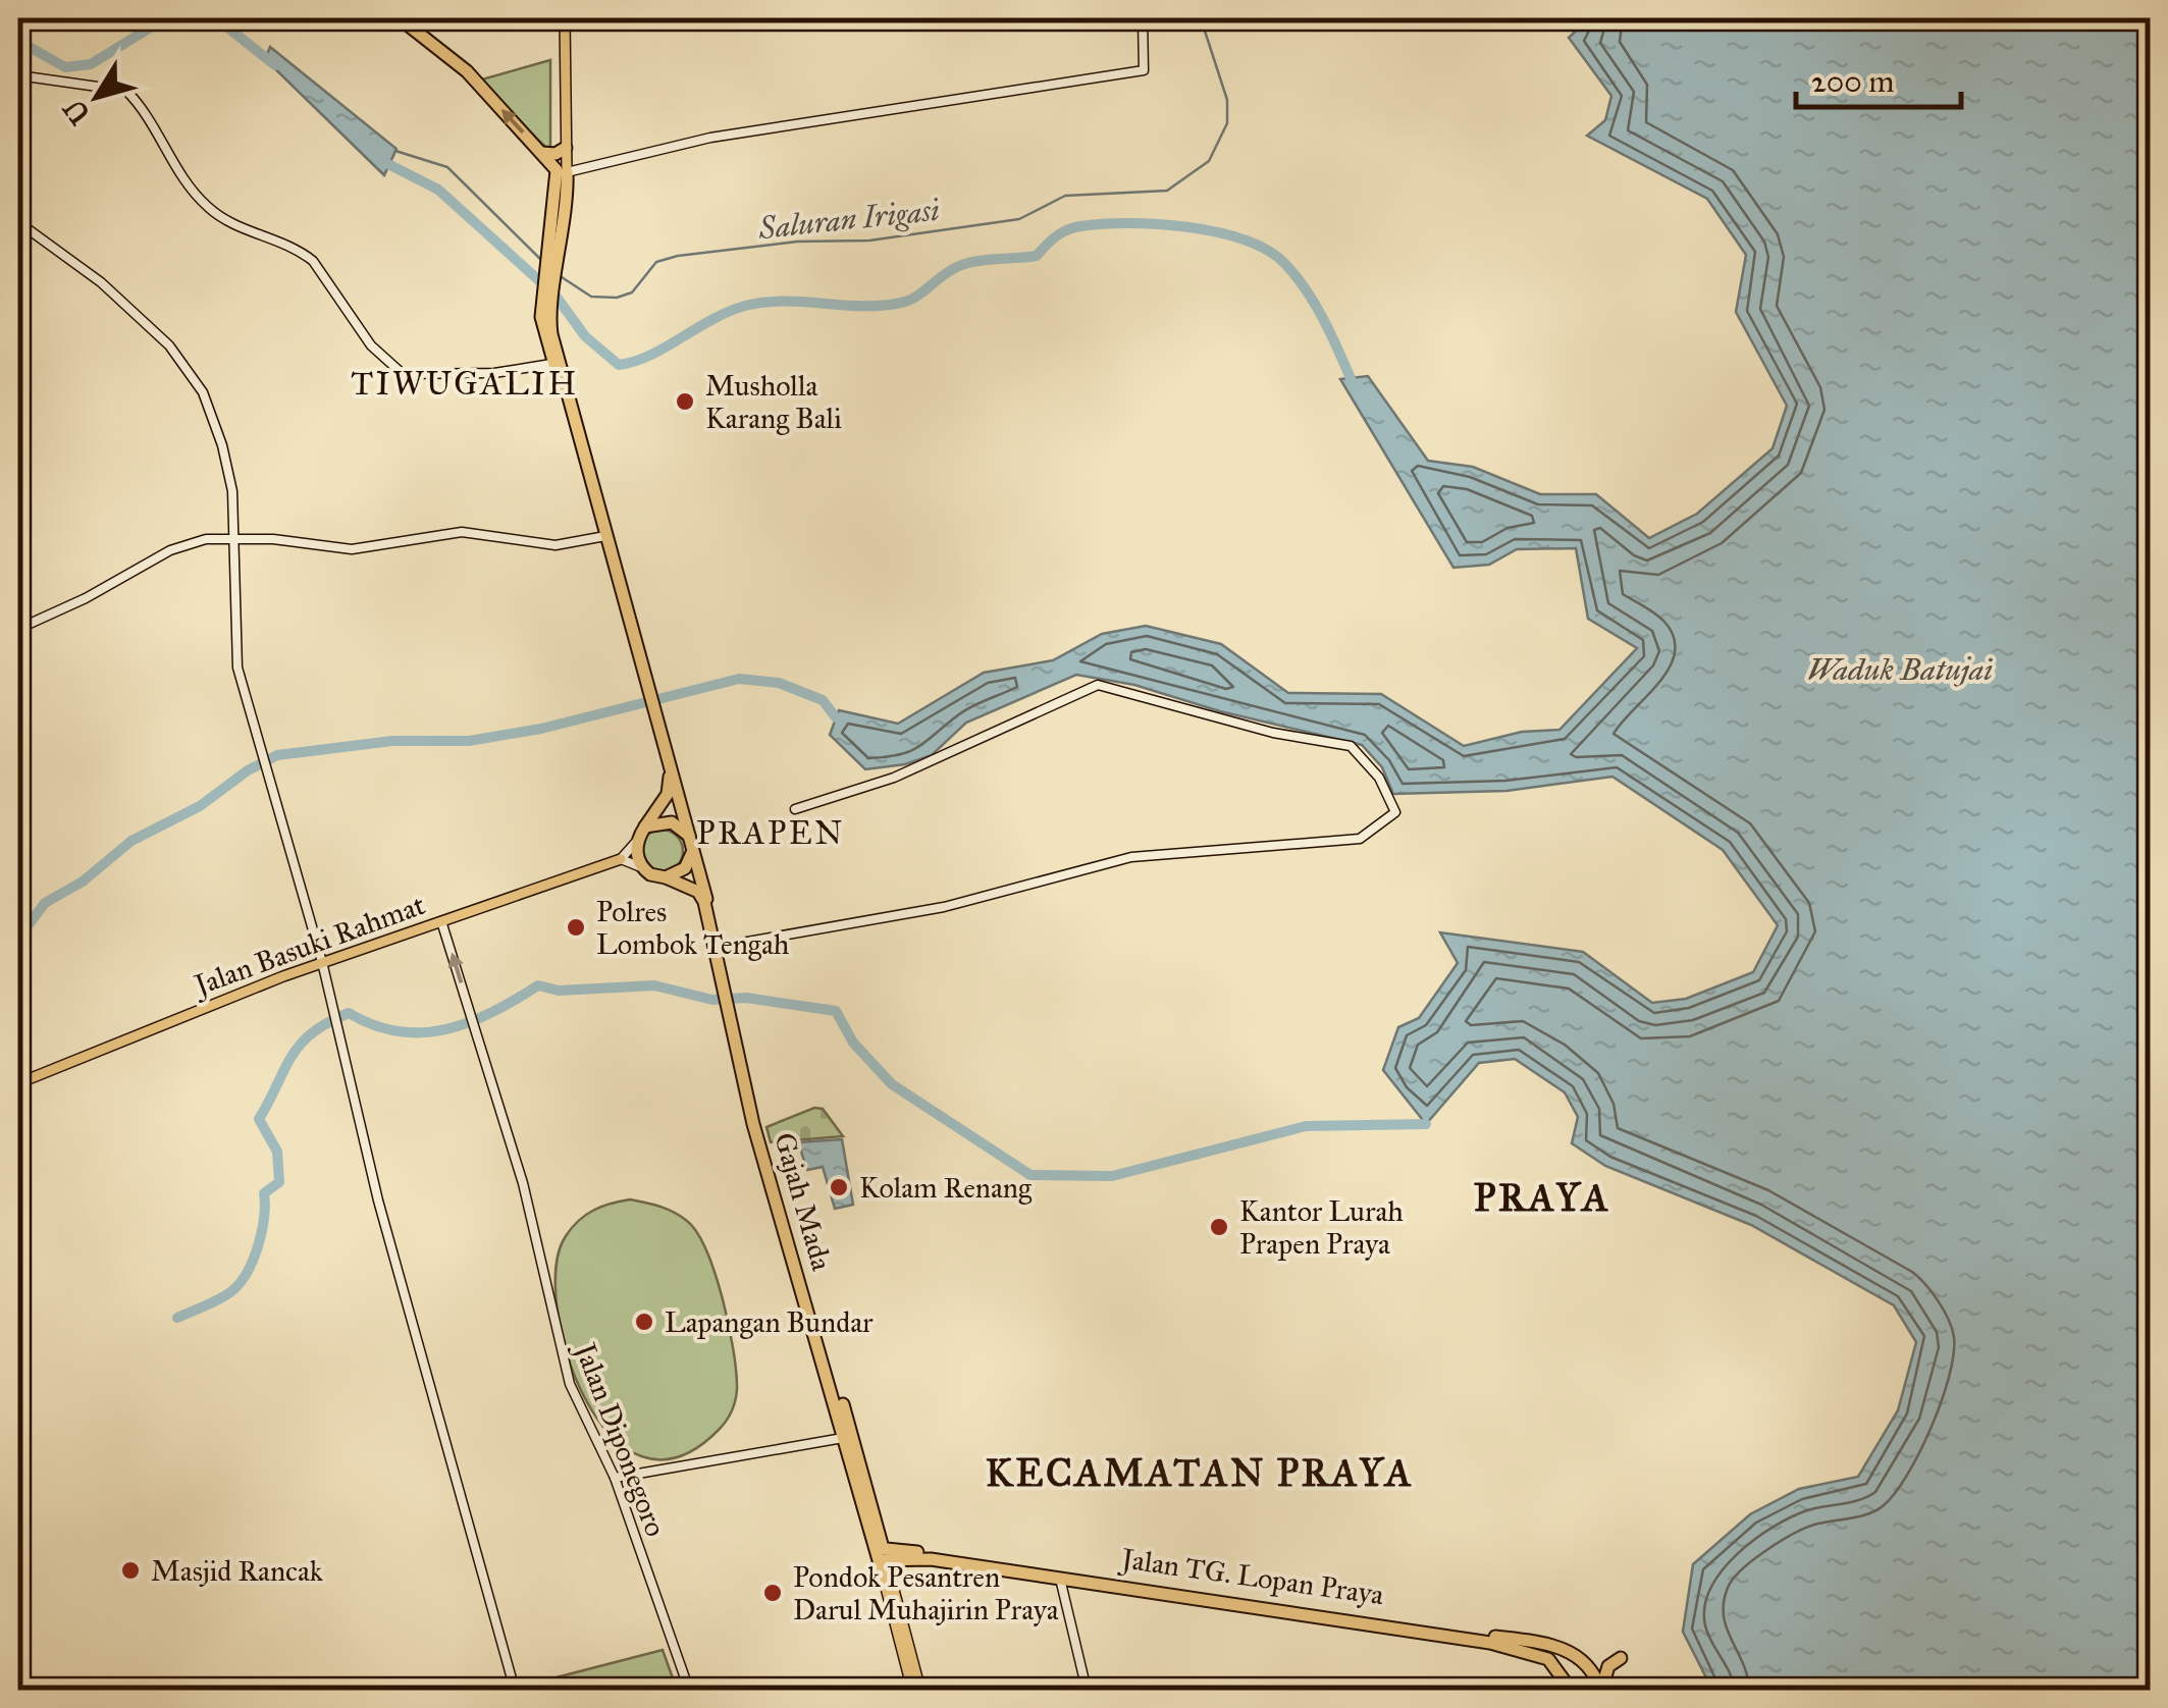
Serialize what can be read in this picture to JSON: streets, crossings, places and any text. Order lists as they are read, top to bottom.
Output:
{
  "streets": {
    "highway": ["Gajah Mada", "Jalan TG. Lopan Praya"],
    "main road": ["Jalan Basuki Rahmat"],
    "street": ["Jalan Diponegoro"]
  },
  "crossings": [
    ["Jalan Basuki Rahmat", "Jalan Diponegoro"],
    ["Gajah Mada", "Jalan TG. Lopan Praya"]
  ],
  "one_way": ["Jalan Diponegoro"],
  "districts": [
    "TIWUGALIH",
    "PRAPEN",
    "PRAYA",
    "KECAMATAN PRAYA"
  ],
  "water": ["Saluran Irigasi", "Waduk Batujai"],
  "places": [
    "Musholla Karang Bali",
    "Polres Lombok Tengah",
    "Kolam Renang",
    "Kantor Lurah Prapen Praya",
    "Lapangan Bundar",
    "Masjid Rancak",
    "Pondok Pesantren Darul Muhajirin Praya"
  ],
  "scale_bar": "200 m",
  "north": "bottom left"
}
